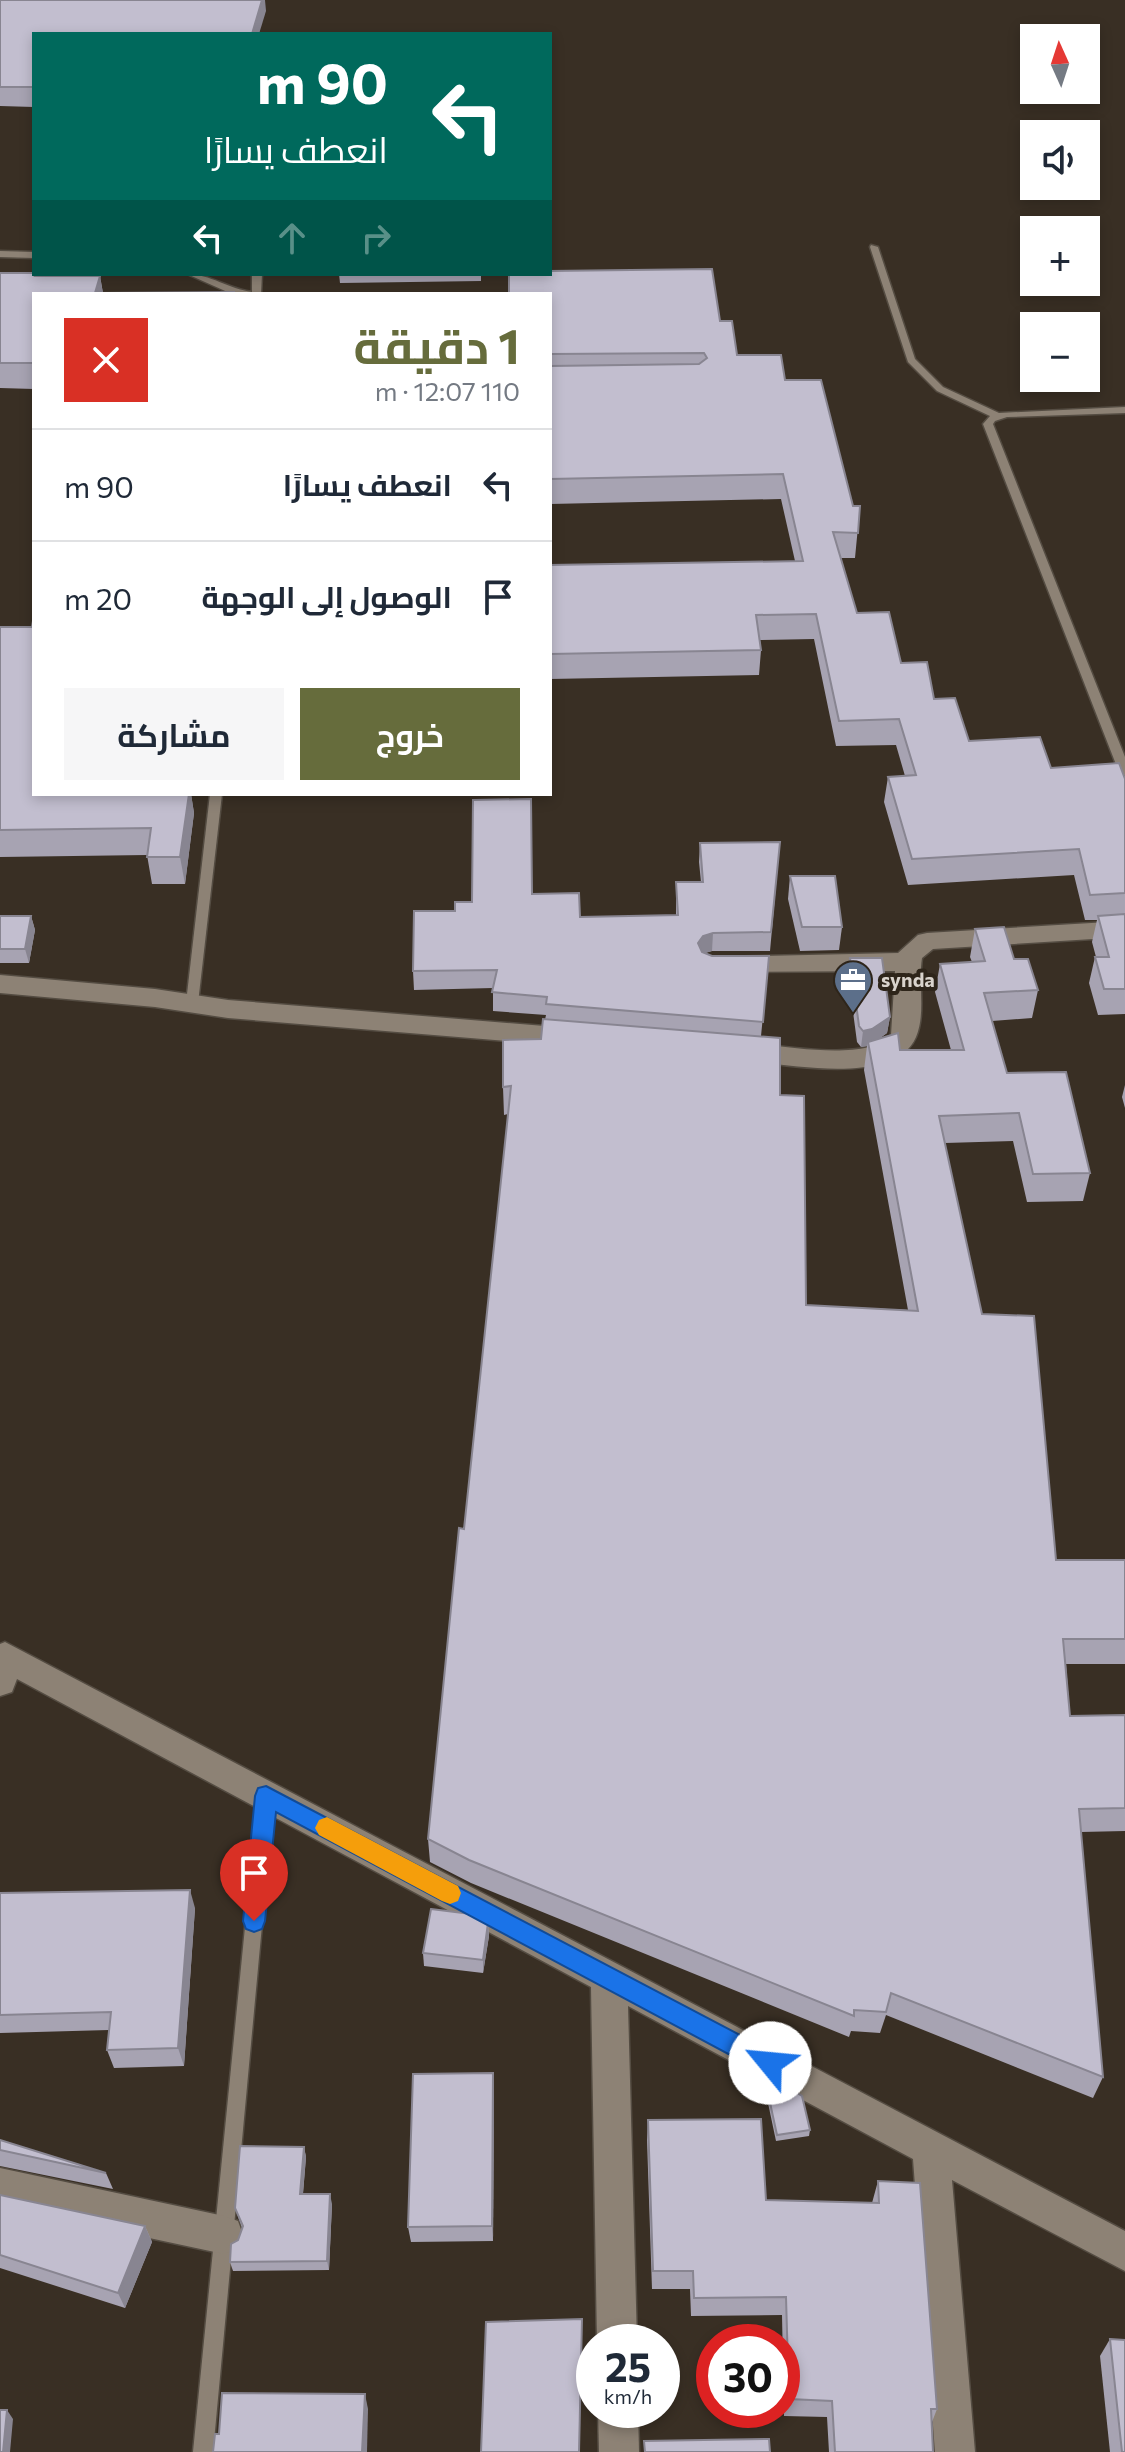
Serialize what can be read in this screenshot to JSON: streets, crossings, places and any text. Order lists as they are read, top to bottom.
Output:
{
  "places": {
    "office": ["synda"]
  },
  "north": "top",
  "page": {
    "map_buttons": ["+", "−"],
    "turn": ["90 m", "انعطف يسارًا"],
    "heading": ["1 دقيقة", "110 m · 12:07"],
    "list": [
      {
        "name": "انعطف يسارًا",
        "value": "90 m"
      },
      {
        "name": "الوصول إلى الوجهة",
        "value": "20 m"
      }
    ],
    "buttons": ["خروج", "مشاركة"],
    "speed": "25 km/h",
    "limit": "30"
  }
}
